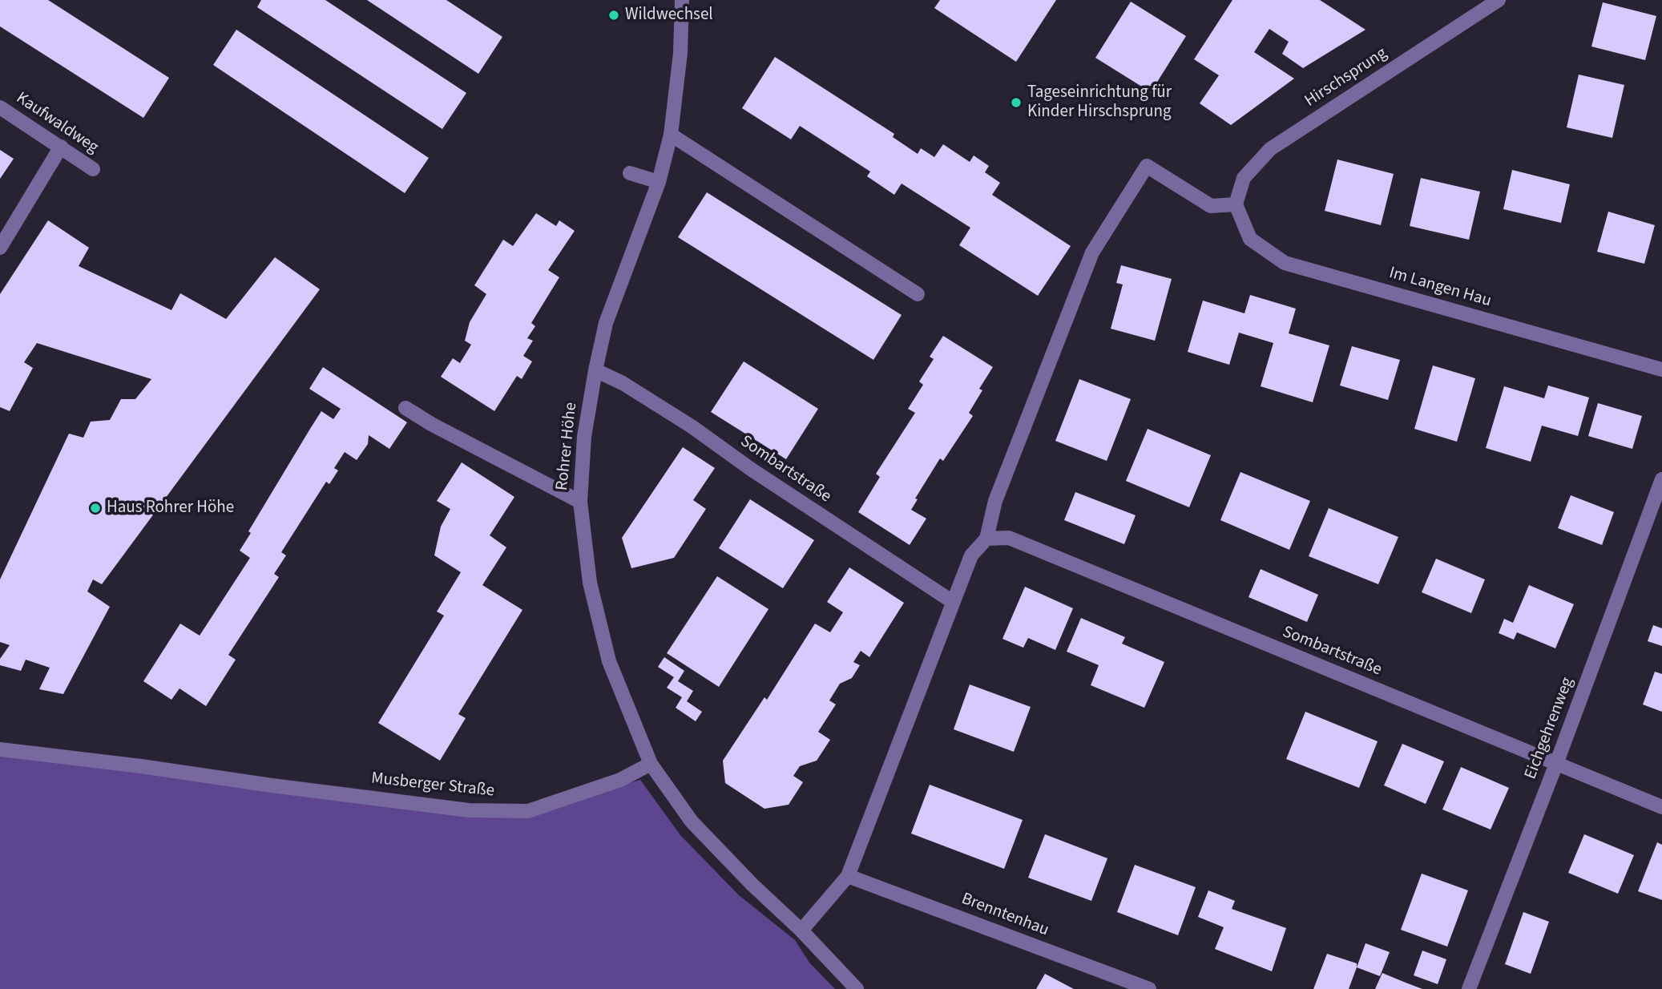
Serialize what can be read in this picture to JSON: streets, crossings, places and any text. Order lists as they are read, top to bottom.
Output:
{
  "streets": {
    "street": [
      "Hirschsprung",
      "Kaufwaldweg",
      "Im Langen Hau",
      "Rohrer Höhe",
      "Sombartstraße",
      "Eichgehrenweg",
      "Musberger Straße",
      "Brenntenhau"
    ]
  },
  "crossings": [
    ["Hirschsprung", "Im Langen Hau"],
    ["Rohrer Höhe", "Sombartstraße"],
    ["Rohrer Höhe", "Musberger Straße"],
    ["Sombartstraße", "Eichgehrenweg"]
  ],
  "places": ["Wildwechsel", "Tageseinrichtung für Kinder Hirschsprung", "Haus Rohrer Höhe"]
}
